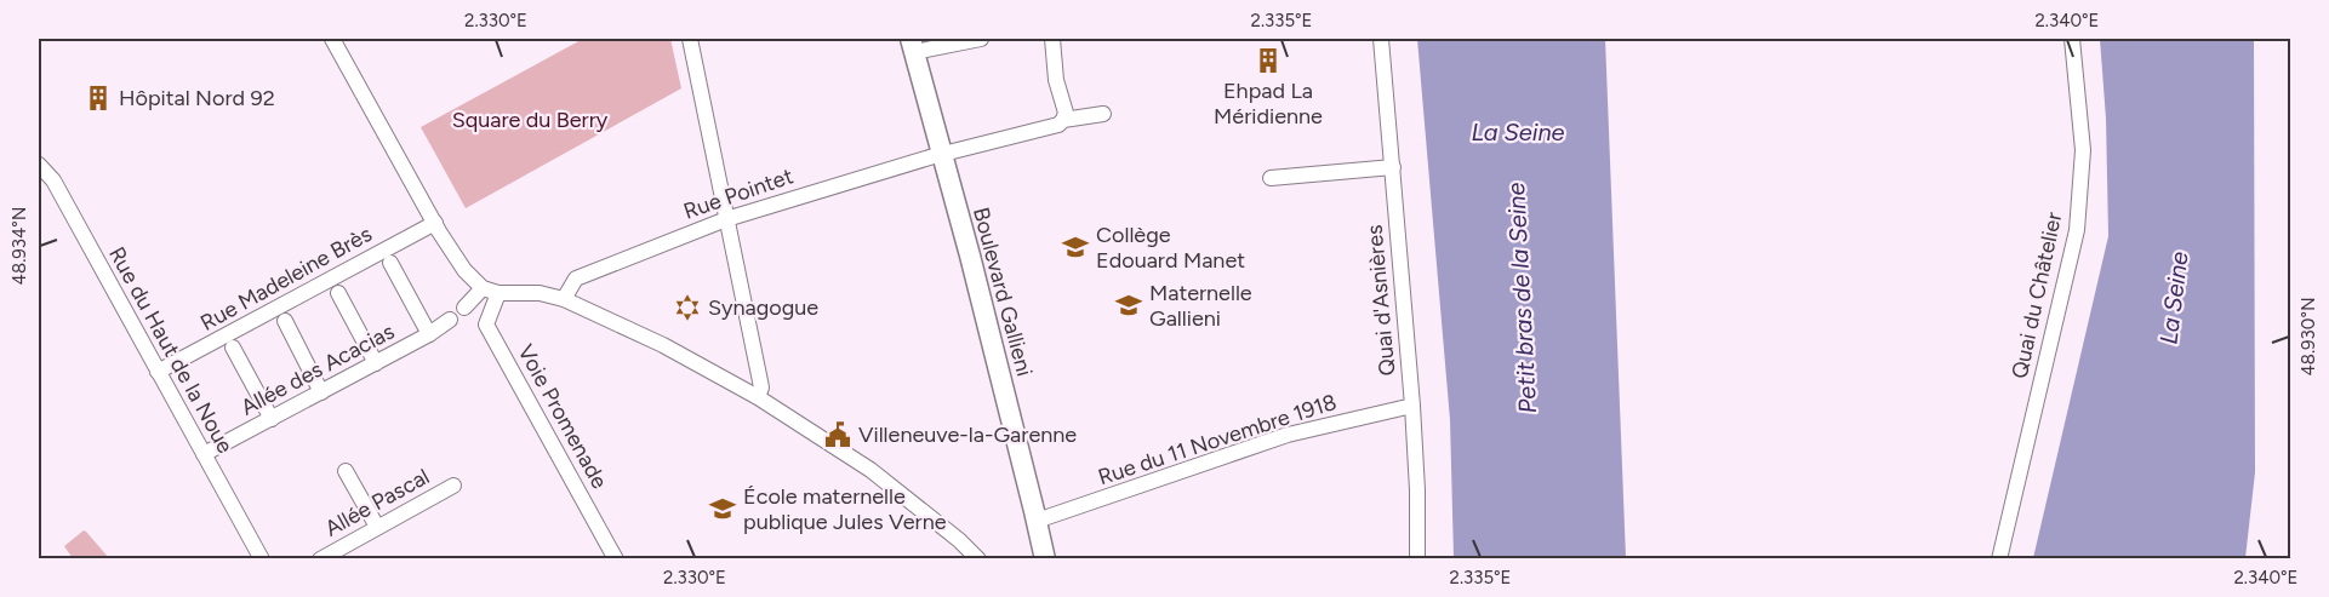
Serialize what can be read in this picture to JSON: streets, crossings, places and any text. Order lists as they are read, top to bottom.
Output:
{
  "streets": {
    "main road": ["Boulevard Gallieni"],
    "street": [
      "Rue Pointet",
      "Rue Madeleine Brès",
      "Quai du Châtelier",
      "Quai d'Asnières",
      "Rue du Haut de la Noue",
      "Allée des Acacias",
      "Voie Promenade",
      "Rue du 11 Novembre 1918",
      "Allée Pascal"
    ]
  },
  "crossings": [
    ["Rue Pointet", "Boulevard Gallieni"],
    ["Rue Madeleine Brès", "Rue du Haut de la Noue"],
    ["Boulevard Gallieni", "Rue du 11 Novembre 1918"],
    ["Quai d'Asnières", "Rue du 11 Novembre 1918"],
    ["Rue du Haut de la Noue", "Allée des Acacias"]
  ],
  "water": ["La Seine", "Petit bras de la Seine"],
  "parks": ["Square du Berry"],
  "places": {
    "building": ["Ehpad La Méridienne", "Hôpital Nord 92"],
    "school or university": ["Collège Edouard Manet", "Maternelle Gallieni", "École maternelle publique Jules Verne"],
    "synagogue": ["Synagogue"],
    "public building": ["Villeneuve-la-Garenne"]
  },
  "coordinates": [
    "2.330°E",
    "2.335°E",
    "2.340°E",
    "48.934°N",
    "48.930°N"
  ]
}
